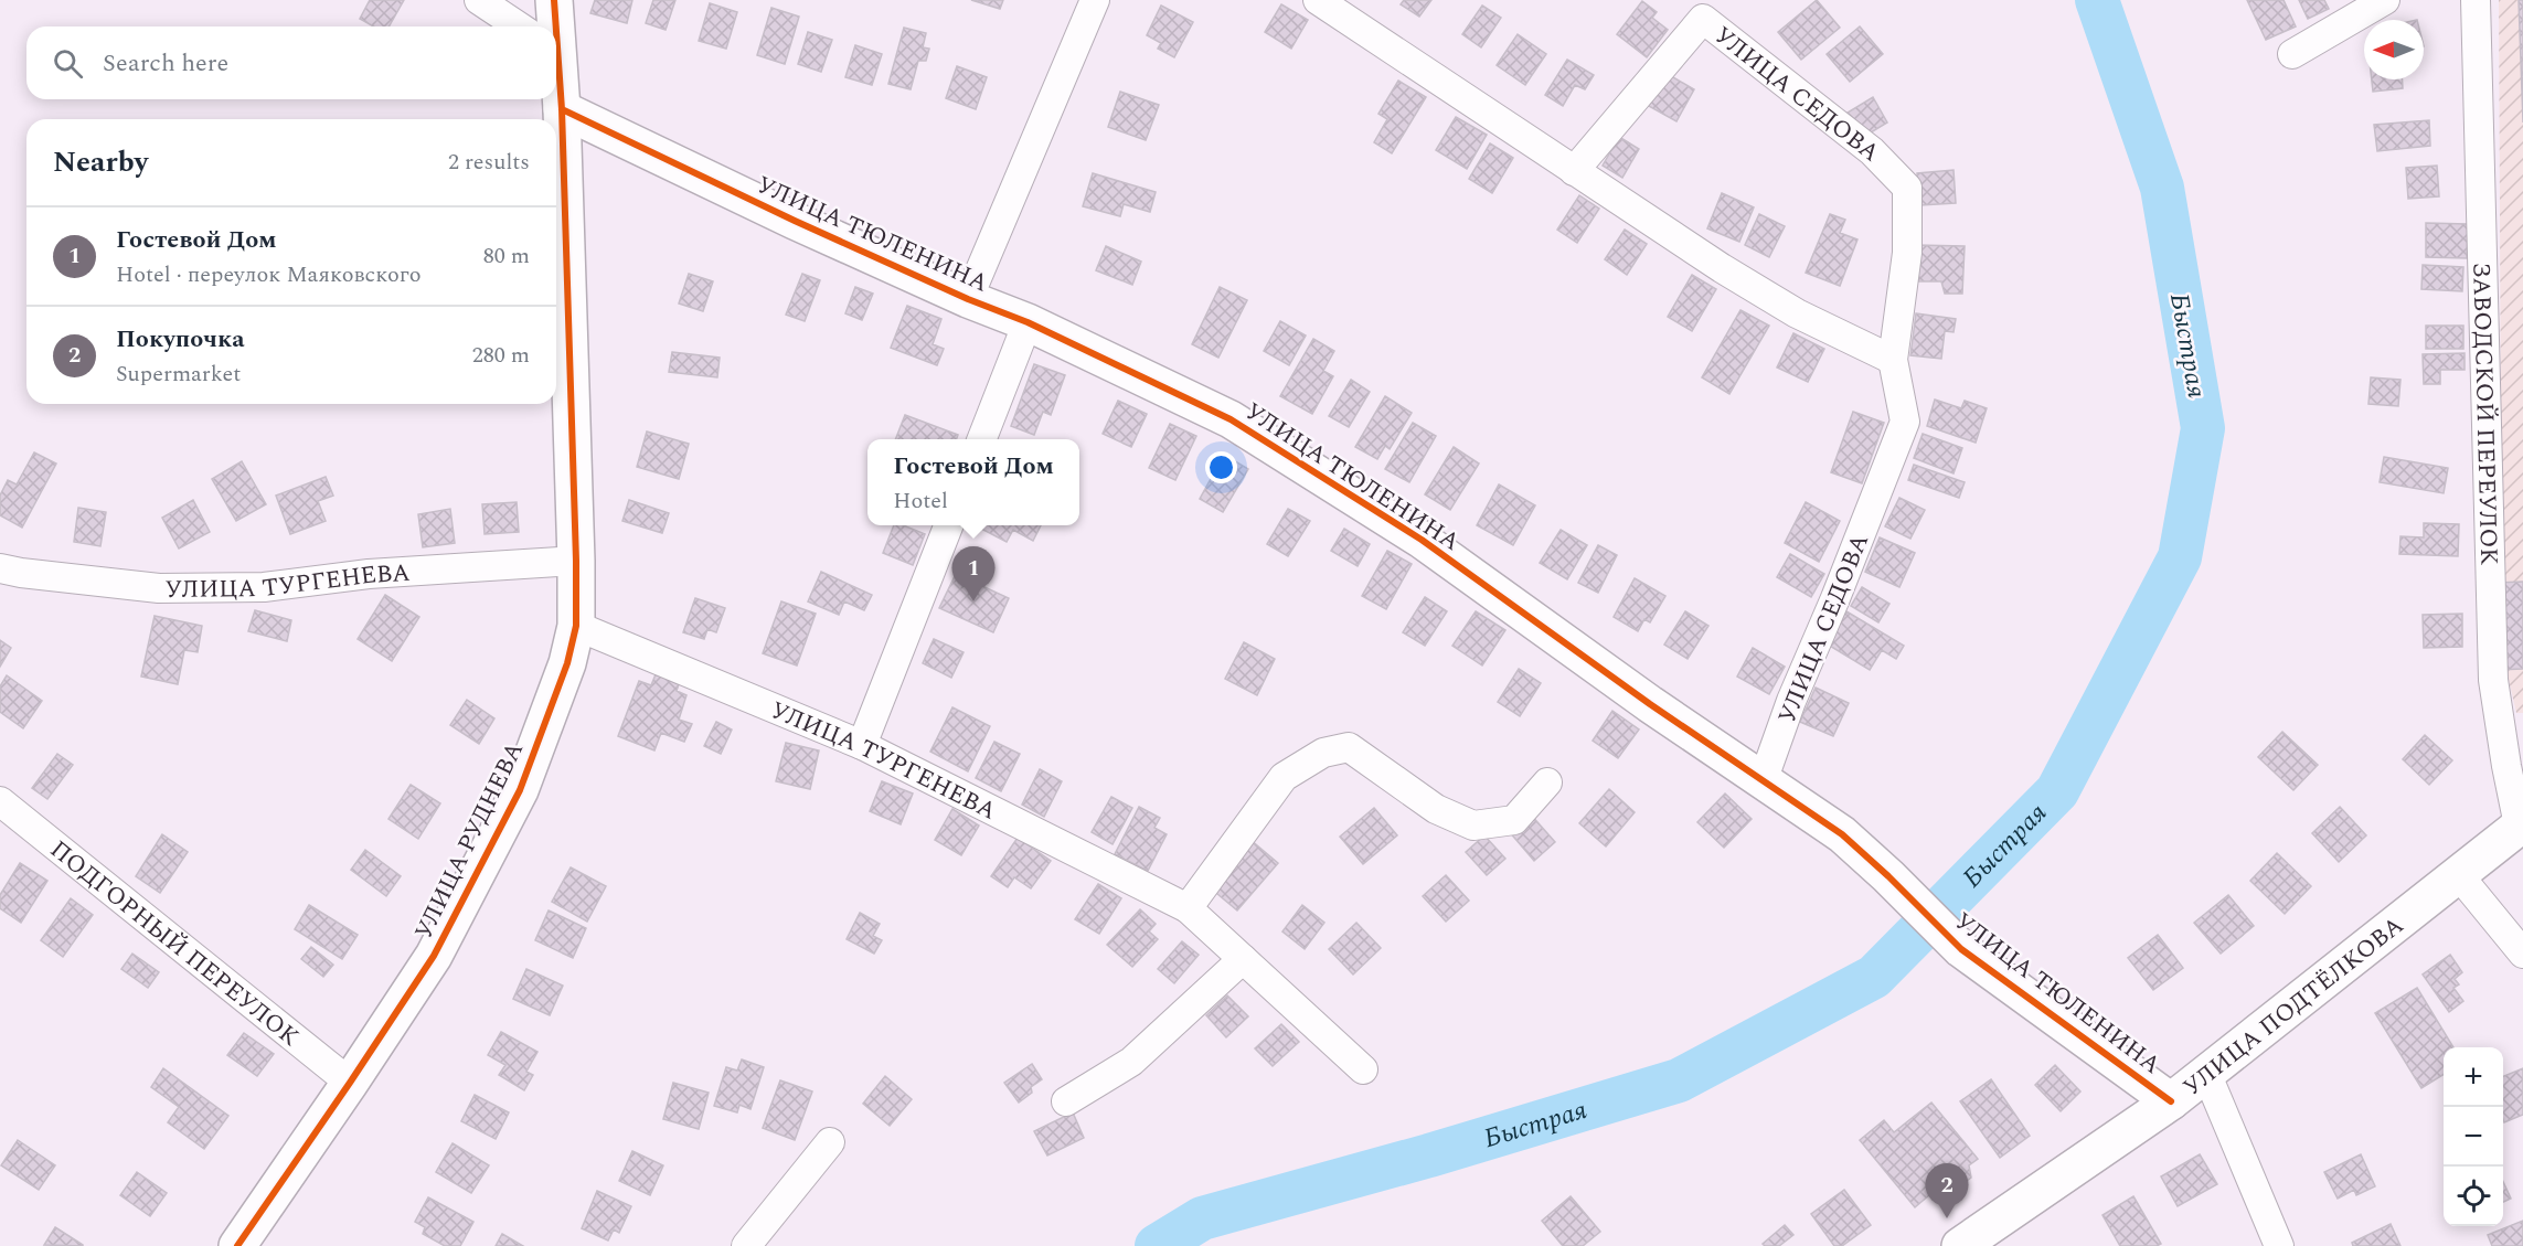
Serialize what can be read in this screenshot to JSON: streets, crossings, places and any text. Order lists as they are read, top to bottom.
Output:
{
  "streets": {
    "street": [
      "УЛИЦА СЕДОВА",
      "УЛИЦА ТЮЛЕНИНА",
      "ЗАВОДСКОЙ ПЕРЕУЛОК",
      "УЛИЦА ТУРГЕНЕВА",
      "УЛИЦА РУДНЕВА",
      "ПОДГОРНЫЙ ПЕРЕУЛОК",
      "УЛИЦА ПОДТЁЛКОВА"
    ]
  },
  "crossings": [
    ["УЛИЦА СЕДОВА", "УЛИЦА ТЮЛЕНИНА"],
    ["УЛИЦА ТЮЛЕНИНА", "УЛИЦА РУДНЕВА"],
    ["УЛИЦА ТЮЛЕНИНА", "УЛИЦА ПОДТЁЛКОВА"],
    ["ЗАВОДСКОЙ ПЕРЕУЛОК", "УЛИЦА ПОДТЁЛКОВА"],
    ["УЛИЦА ТУРГЕНЕВА", "УЛИЦА РУДНЕВА"],
    ["УЛИЦА РУДНЕВА", "ПОДГОРНЫЙ ПЕРЕУЛОК"]
  ],
  "water": ["Быстрая"],
  "north": "left",
  "page": {
    "search": "Search here",
    "heading": ["Nearby", "2 results"],
    "list": [
      {
        "mark": "1",
        "name": "Гостевой Дом",
        "note": "Hotel · переулок Маяковского",
        "value": "80 m"
      },
      {
        "mark": "2",
        "name": "Покупочка",
        "note": "Supermarket",
        "value": "280 m"
      }
    ],
    "popup": ["Гостевой Дом", "Hotel"],
    "pins": ["1", "2"],
    "map_buttons": ["+", "−"]
  }
}
